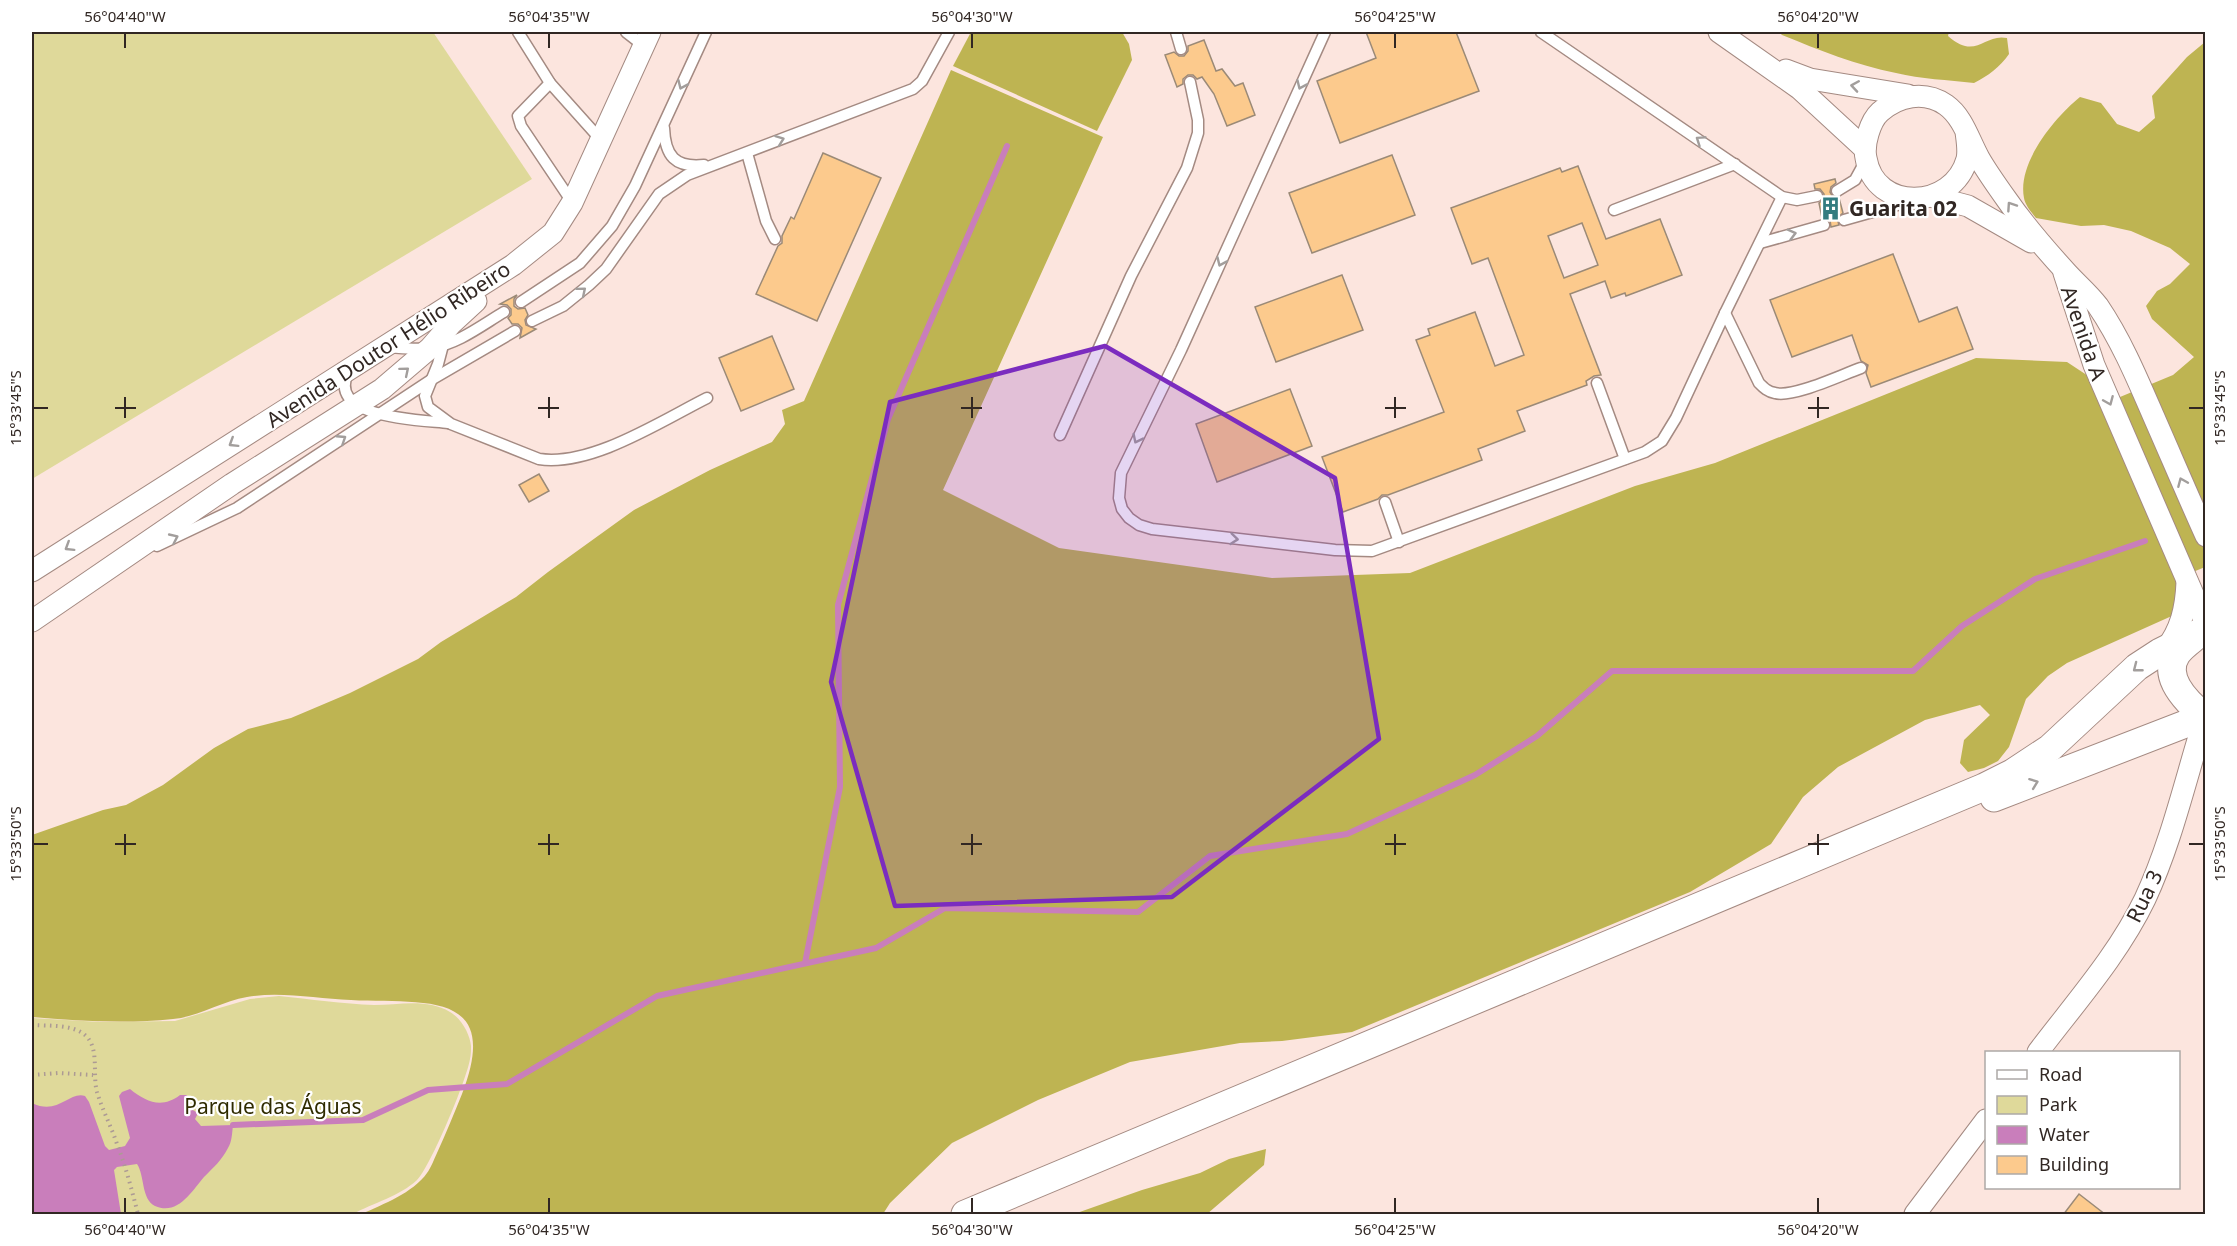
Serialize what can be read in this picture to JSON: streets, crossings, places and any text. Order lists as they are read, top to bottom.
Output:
{
  "streets": {
    "street": ["Avenida A", "Avenida Doutor Hélio Ribeiro", "Rua 3"]
  },
  "parks": ["Parque das Águas"],
  "places": {
    "building": ["Guarita 02"]
  },
  "legend": [
    "Road",
    "Park",
    "Water",
    "Building"
  ],
  "coordinates": [
    "56°04'40\"W",
    "56°04'35\"W",
    "56°04'30\"W",
    "56°04'25\"W",
    "56°04'20\"W",
    "15°33'45\"S",
    "15°33'50\"S"
  ]
}
